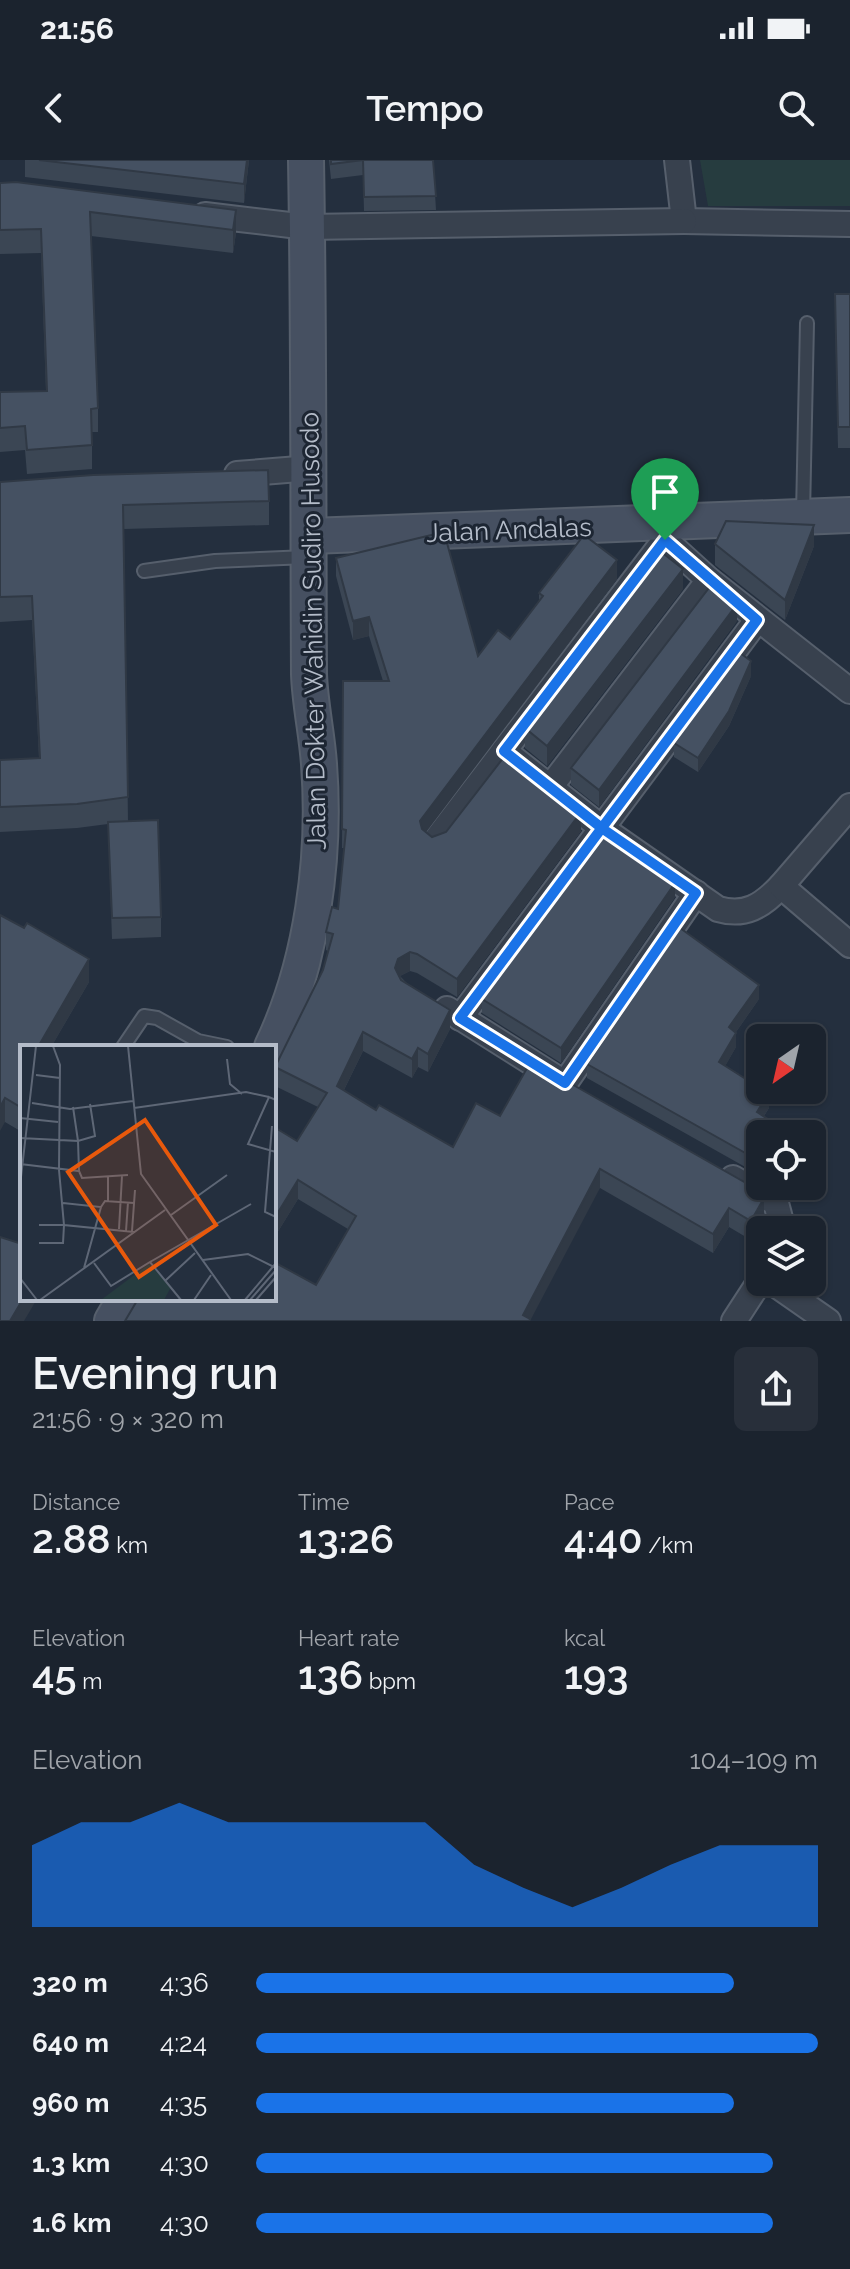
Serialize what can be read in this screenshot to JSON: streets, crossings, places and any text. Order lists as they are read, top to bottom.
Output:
{
  "streets": {
    "main road": ["Jalan Andalas", "Jalan Dokter Wahidin Sudiro Husodo"]
  },
  "crossings": [
    ["Jalan Andalas", "Jalan Dokter Wahidin Sudiro Husodo"]
  ],
  "north": "bottom left",
  "page": {
    "status": "21:56",
    "header": "Tempo",
    "heading": ["Evening run", "21:56 · 9 × 320 m"],
    "stats": [
      ["Distance", "2.88 km"],
      ["Time", "13:26"],
      ["Pace", "4:40 /km"],
      ["Elevation", "45 m"],
      ["Heart rate", "136 bpm"],
      ["kcal", "193"]
    ],
    "chart": ["Elevation", "104–109 m"],
    "list": [
      {
        "name": "320 m",
        "note": "4:36"
      },
      {
        "name": "640 m",
        "note": "4:24"
      },
      {
        "name": "960 m",
        "note": "4:35"
      },
      {
        "name": "1.3 km",
        "note": "4:30"
      },
      {
        "name": "1.6 km",
        "note": "4:30"
      }
    ]
  }
}
